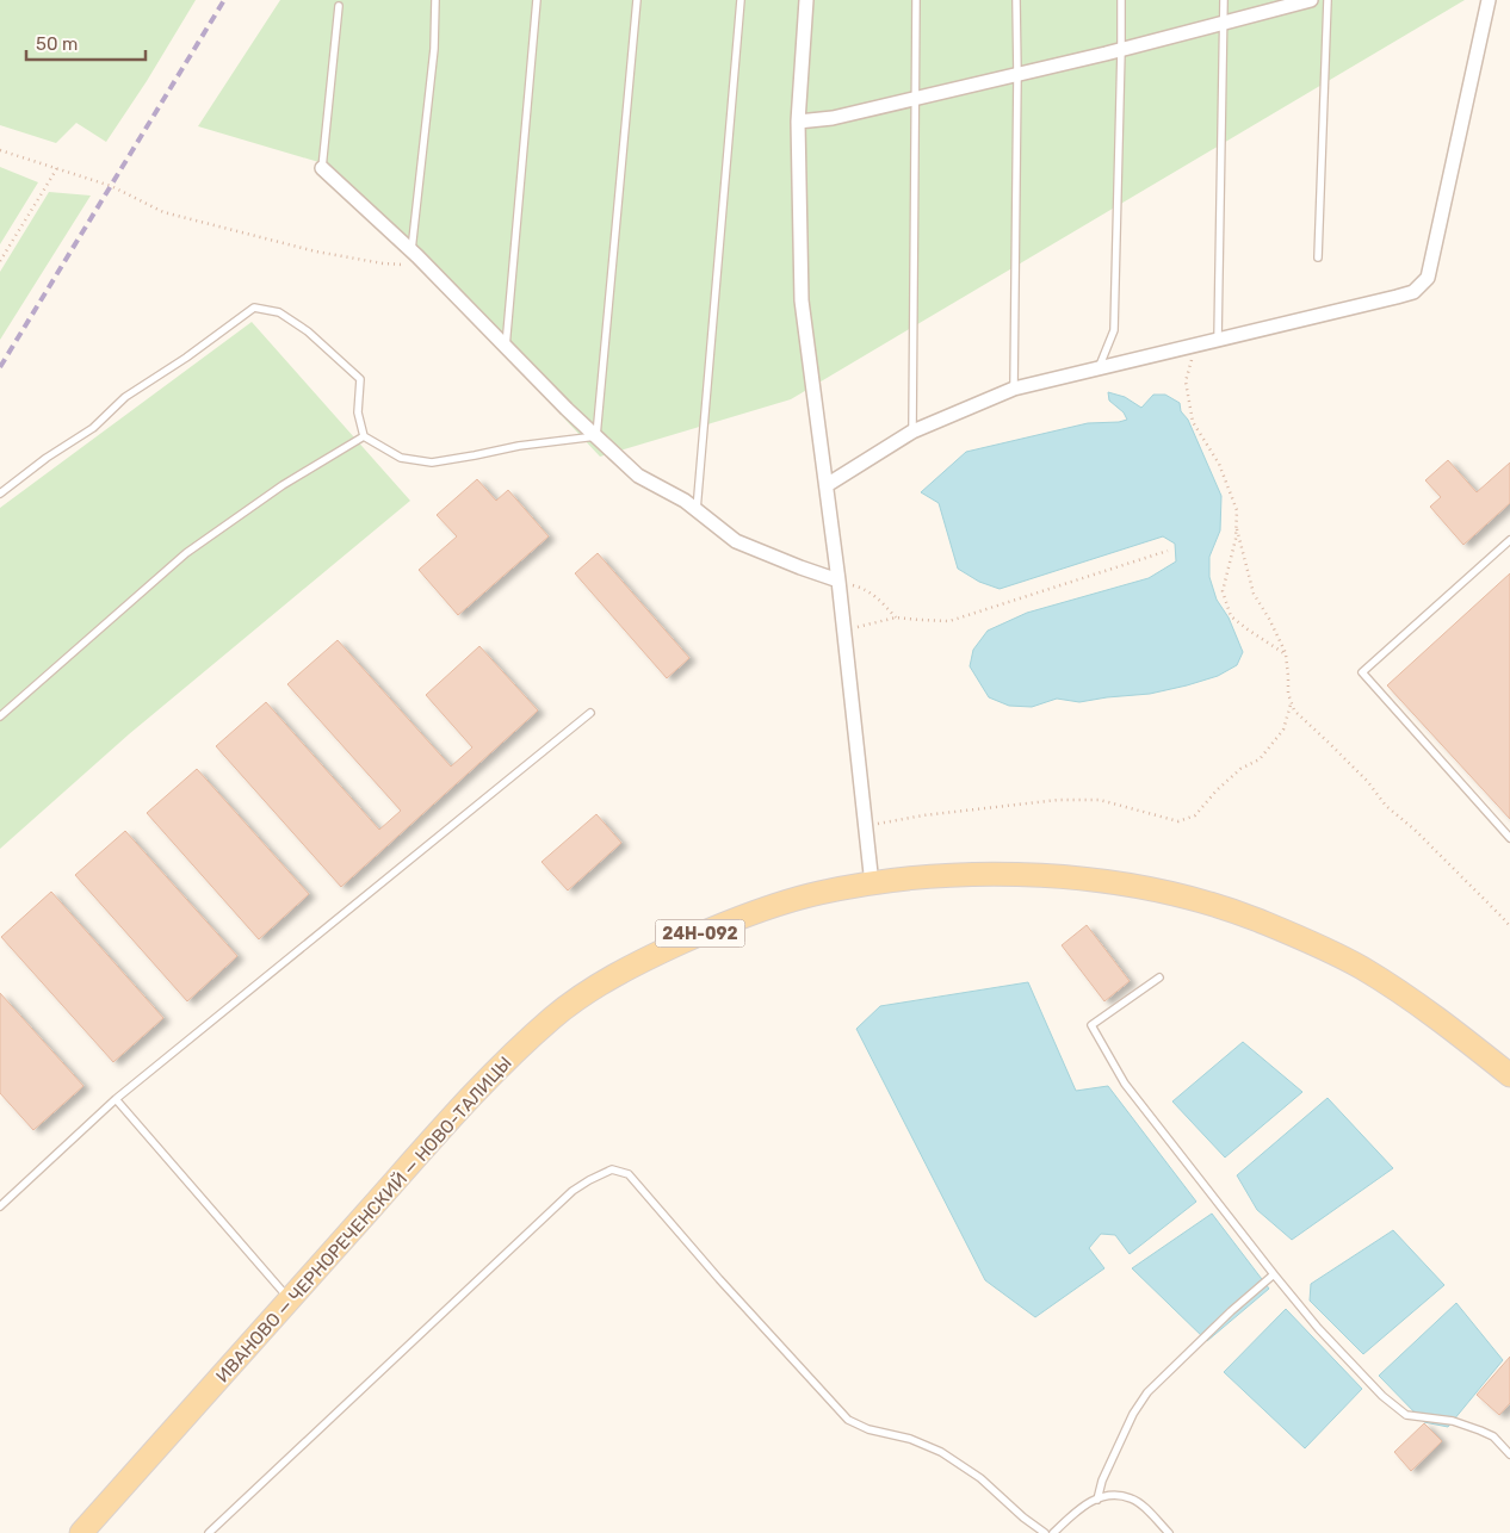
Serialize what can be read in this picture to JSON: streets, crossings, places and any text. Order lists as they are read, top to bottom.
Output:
{
  "streets": {
    "main road": ["24Н-092", "ИВАНОВО — ЧЕРНОРЕЧЕНСКИЙ — НОВО-ТАЛИЦЫ"]
  },
  "scale_bar": "50 m"
}
